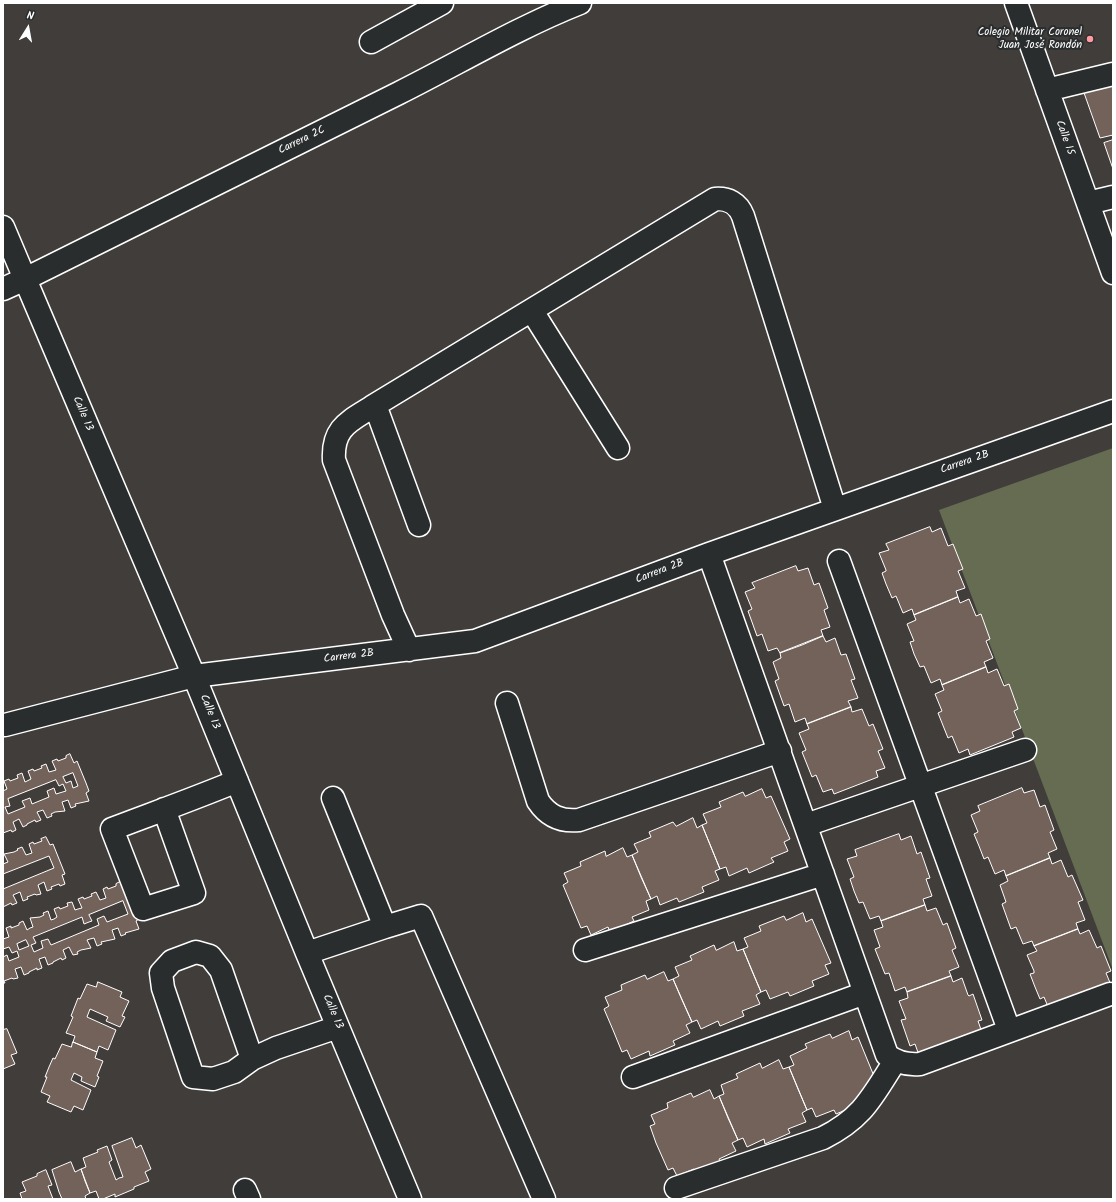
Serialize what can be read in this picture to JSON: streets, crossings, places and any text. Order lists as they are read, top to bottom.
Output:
{
  "streets": {
    "street": [
      "Calle 15",
      "Carrera 2C",
      "Calle 13",
      "Carrera 2B"
    ]
  },
  "crossings": [
    ["Carrera 2C", "Calle 13"],
    ["Calle 13", "Carrera 2B"]
  ],
  "places": ["Colegio Militar Coronel Juan José Rondón"],
  "north": "top"
}
